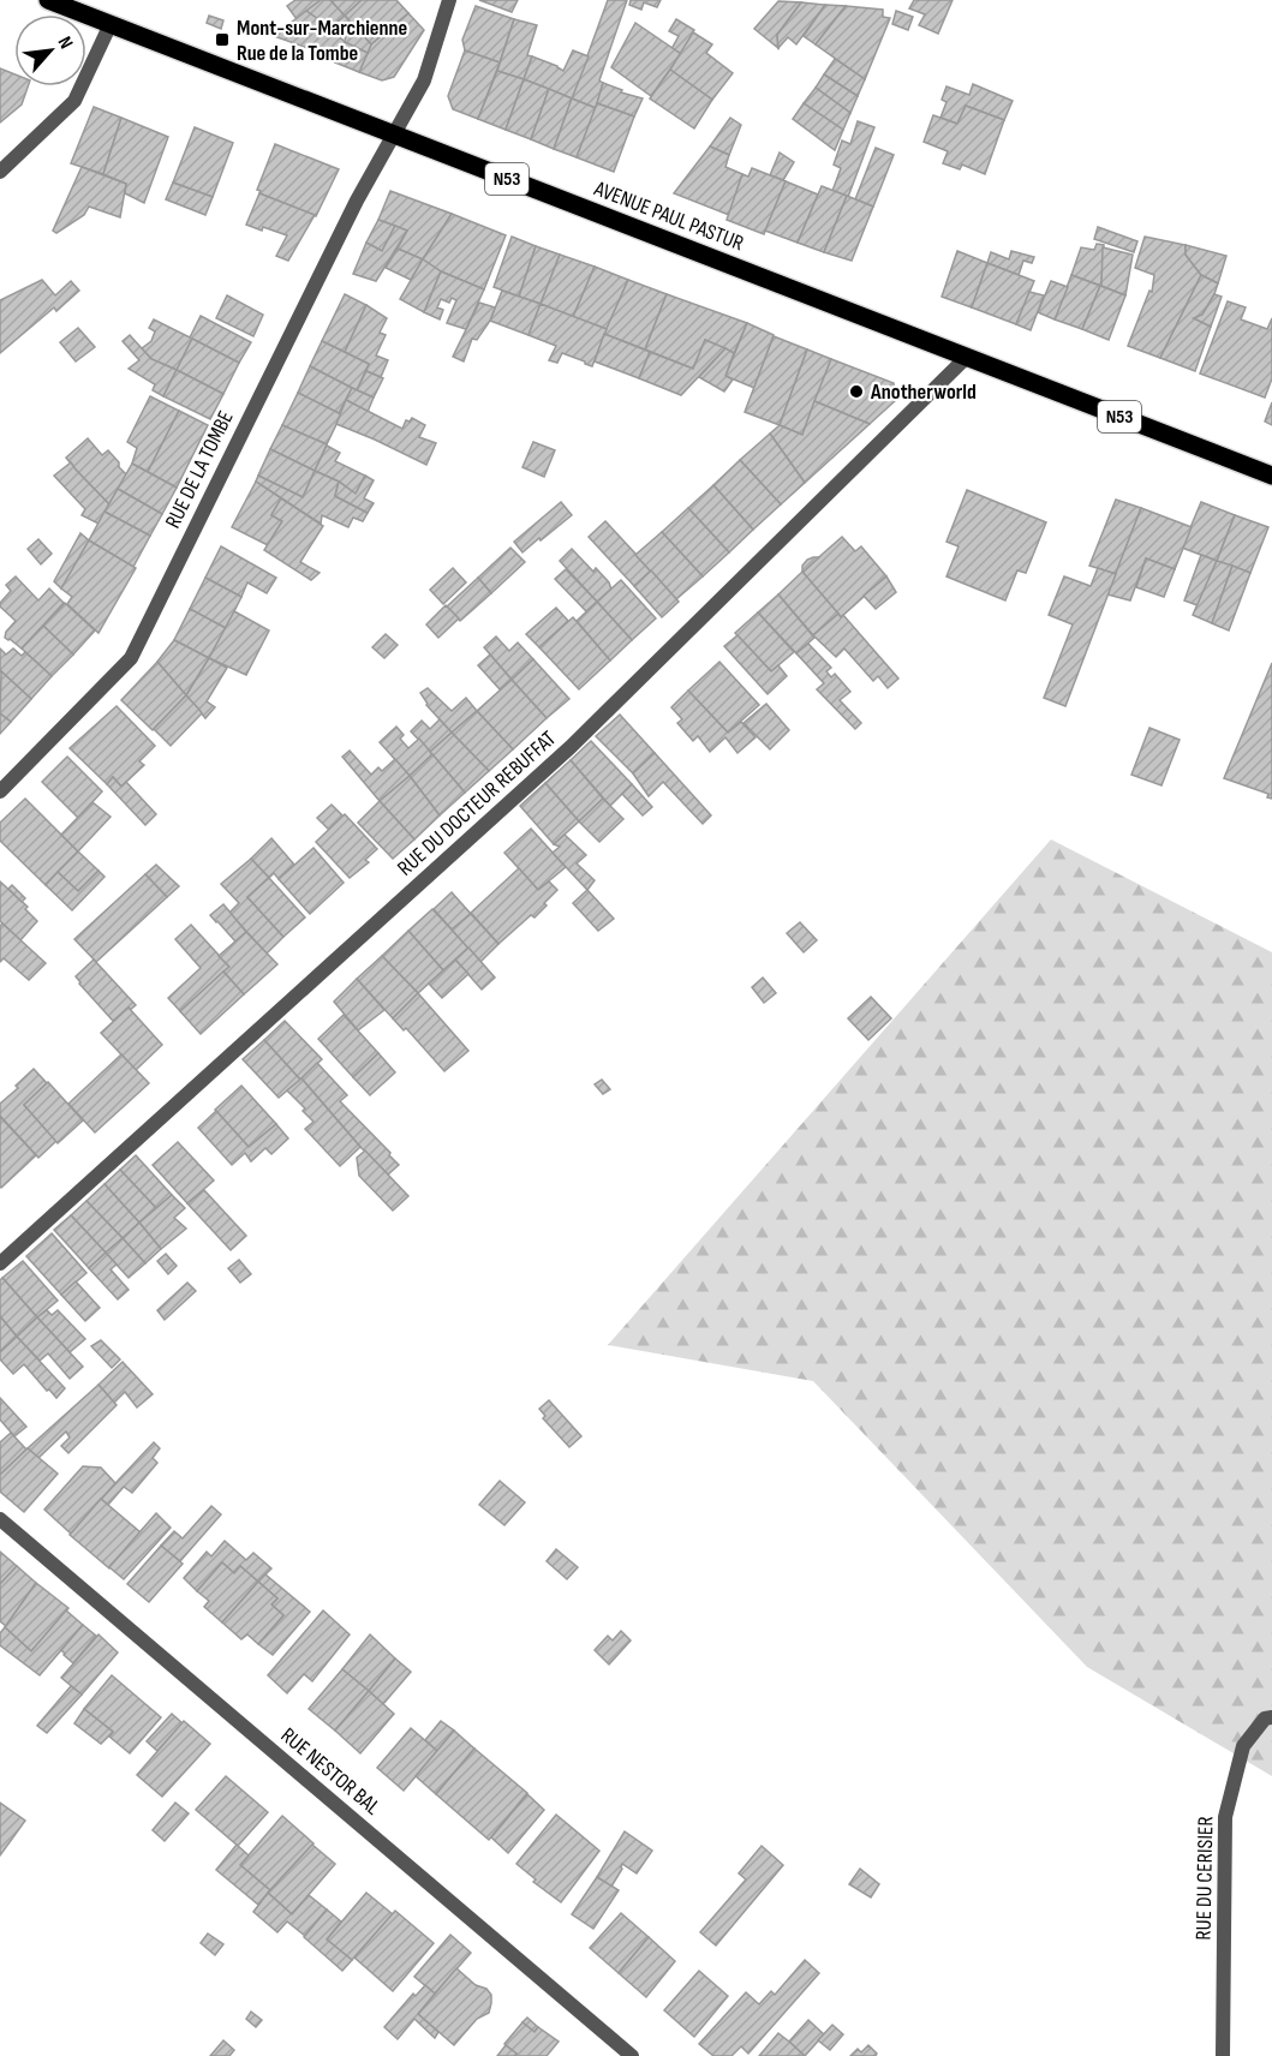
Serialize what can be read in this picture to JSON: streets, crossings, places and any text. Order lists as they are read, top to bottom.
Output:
{
  "streets": {
    "main road": ["N53", "AVENUE PAUL PASTUR"],
    "street": [
      "RUE DE LA TOMBE",
      "RUE DU DOCTEUR REBUFFAT",
      "RUE NESTOR BAL",
      "RUE DU CERISIER"
    ]
  },
  "crossings": [
    ["AVENUE PAUL PASTUR", "RUE DE LA TOMBE"],
    ["AVENUE PAUL PASTUR", "RUE DU DOCTEUR REBUFFAT"]
  ],
  "places": {
    "transit": ["Mont-sur-Marchienne Rue de la Tombe"],
    "other": ["Anotherworld"]
  },
  "north": "top right"
}
